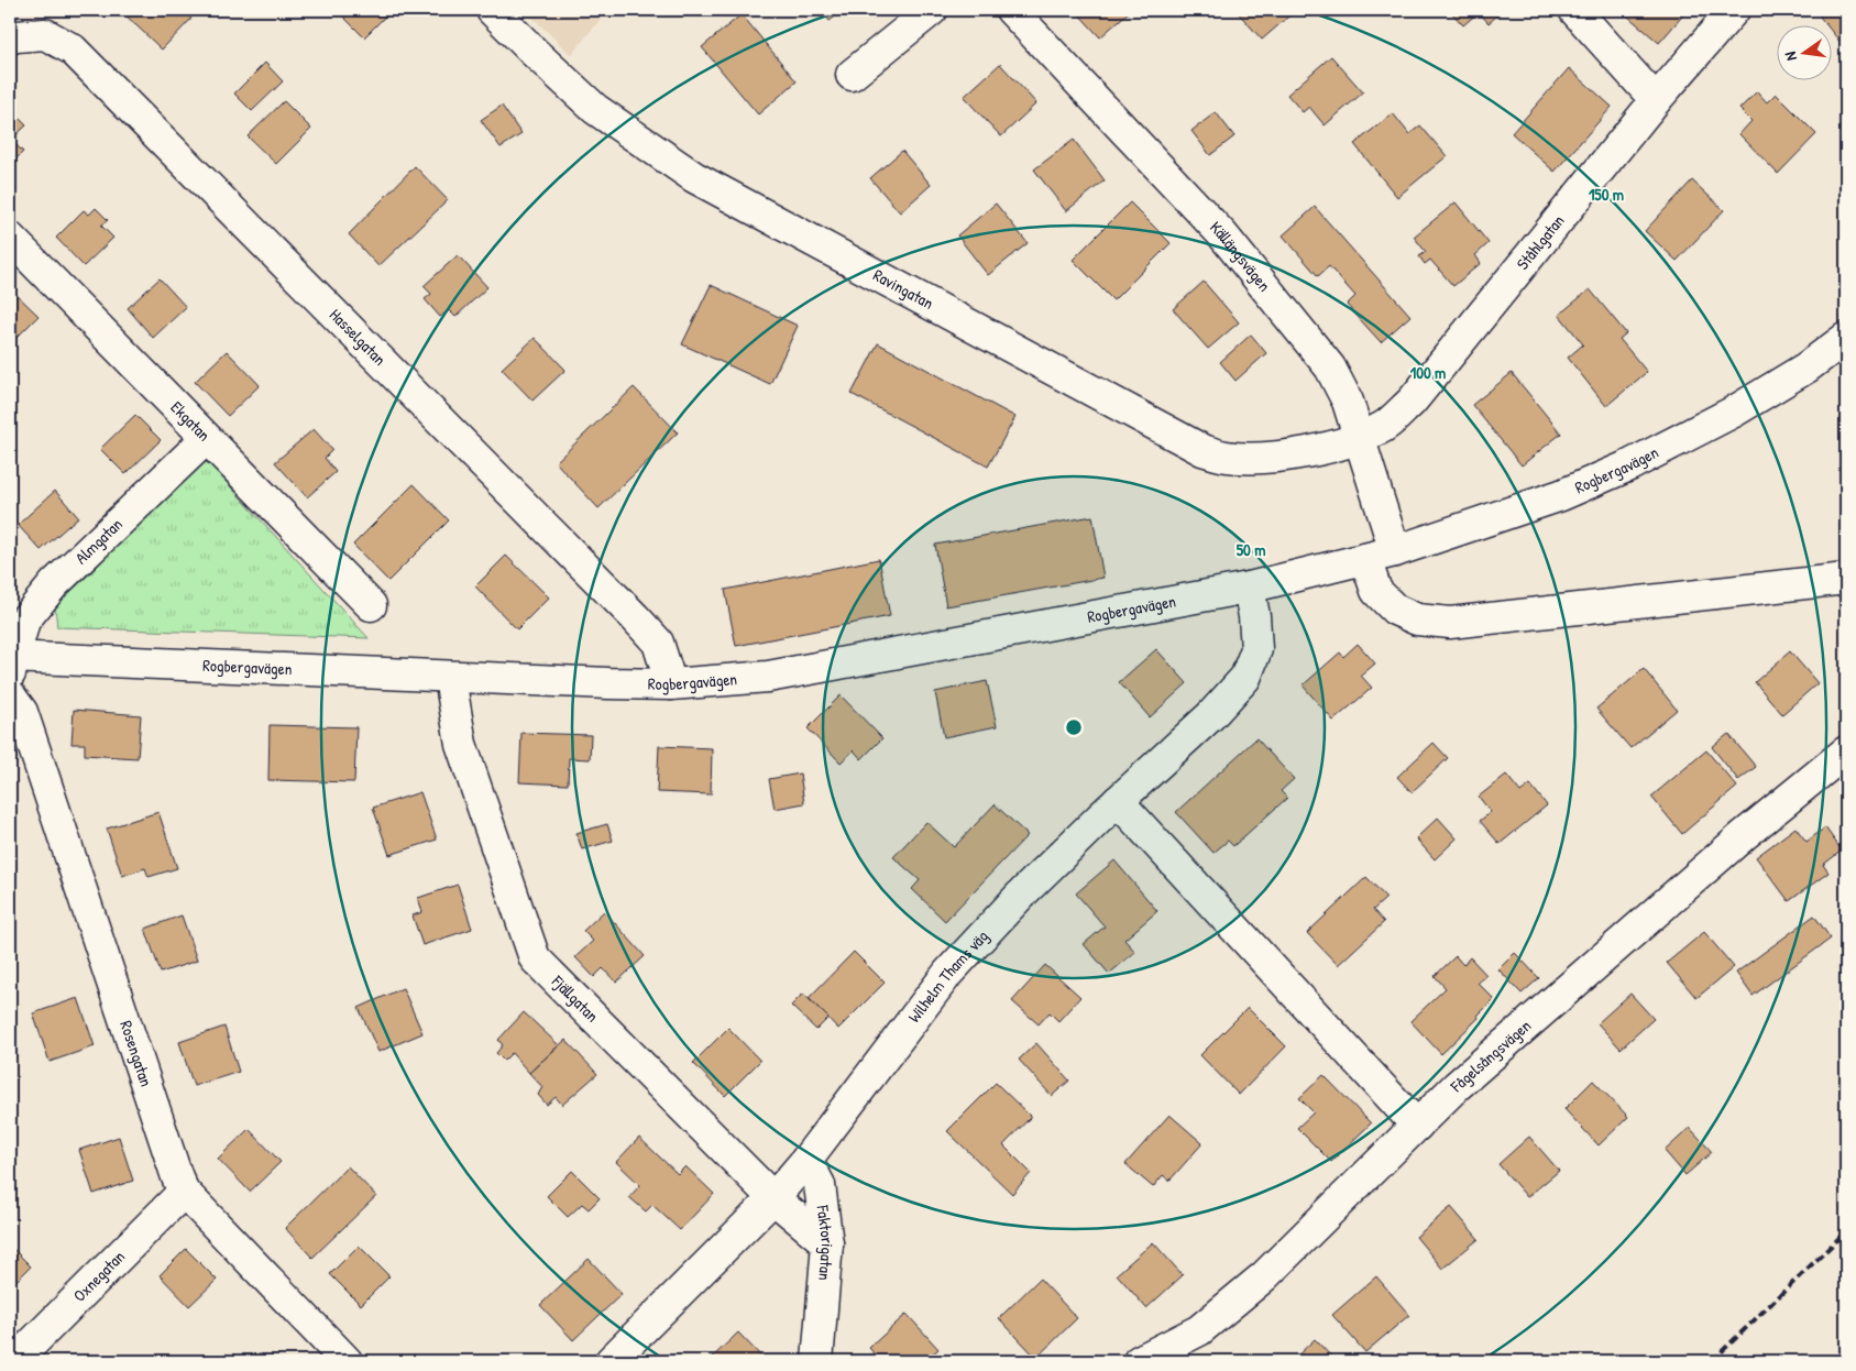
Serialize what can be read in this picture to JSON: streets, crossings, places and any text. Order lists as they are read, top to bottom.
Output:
{
  "streets": {
    "street": [
      "Ståhlgatan",
      "Källängsvägen",
      "Ravingatan",
      "Hasselgatan",
      "Ekgatan",
      "Rogbergavägen",
      "Almgatan",
      "Wilhelm Thams väg",
      "Fjällgatan",
      "Rosengatan",
      "Fågelsångsvägen",
      "Faktorigatan",
      "Oxnegatan"
    ]
  },
  "crossings": [
    ["Ståhlgatan", "Källängsvägen"],
    ["Ståhlgatan", "Ravingatan"],
    ["Källängsvägen", "Ravingatan"],
    ["Källängsvägen", "Rogbergavägen"],
    ["Hasselgatan", "Rogbergavägen"],
    ["Ekgatan", "Almgatan"],
    ["Rogbergavägen", "Almgatan"],
    ["Rogbergavägen", "Wilhelm Thams väg"],
    ["Rogbergavägen", "Fjällgatan"],
    ["Wilhelm Thams väg", "Fjällgatan"],
    ["Wilhelm Thams väg", "Faktorigatan"],
    ["Fjällgatan", "Faktorigatan"],
    ["Rosengatan", "Oxnegatan"]
  ],
  "north": "left",
  "rings": ["150 m", "100 m", "50 m"]
}
